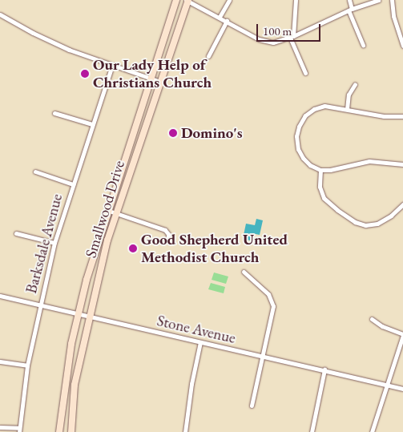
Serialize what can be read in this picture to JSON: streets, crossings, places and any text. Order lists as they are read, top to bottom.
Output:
{
  "streets": {
    "main road": ["Smallwood Drive"],
    "street": ["Barksdale Avenue", "Stone Avenue"]
  },
  "crossings": [
    ["Smallwood Drive", "Stone Avenue"],
    ["Barksdale Avenue", "Stone Avenue"]
  ],
  "places": ["Our Lady Help of Christians Church", "Domino's", "Good Shepherd United Methodist Church"],
  "scale_bar": "100 m"
}
